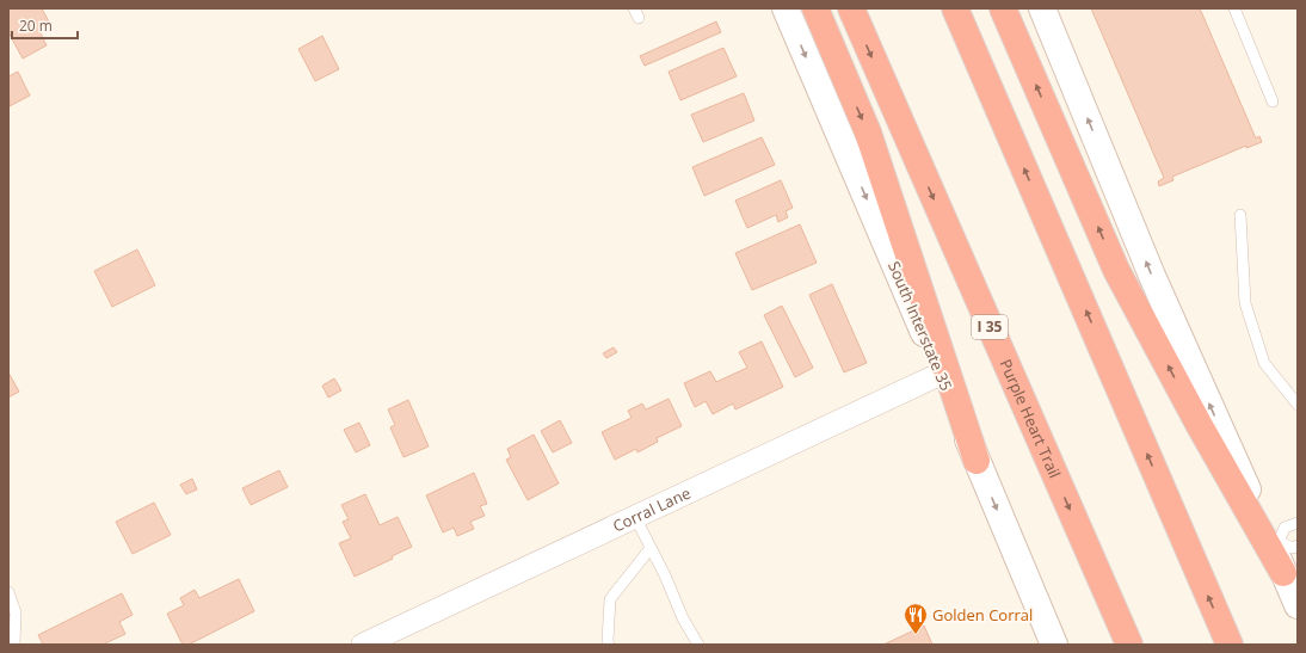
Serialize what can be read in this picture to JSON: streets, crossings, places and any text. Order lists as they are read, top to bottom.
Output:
{
  "streets": {
    "highway": ["I 35", "Purple Heart Trail"],
    "main road": ["South Interstate 35"],
    "street": ["Corral Lane"]
  },
  "crossings": [
    ["South Interstate 35", "Corral Lane"]
  ],
  "places": {
    "restaurant": ["Golden Corral"]
  },
  "scale_bar": "20 m"
}
